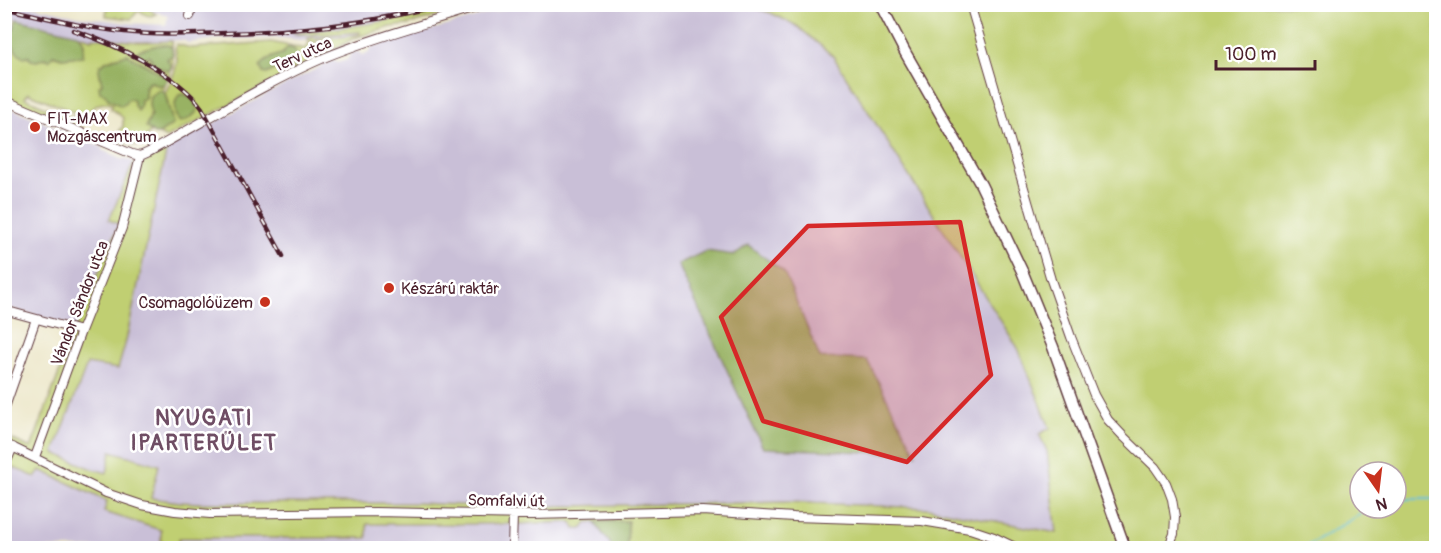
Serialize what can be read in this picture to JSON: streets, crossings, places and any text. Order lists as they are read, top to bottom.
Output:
{
  "streets": {
    "street": ["Terv utca", "Vándor Sándor utca", "Somfalvi út"]
  },
  "crossings": [
    ["Terv utca", "Vándor Sándor utca"],
    ["Vándor Sándor utca", "Somfalvi út"]
  ],
  "districts": ["NYUGATI IPARTERÜLET"],
  "places": ["FIT-MAX Mozgáscentrum", "Készárú raktár", "Csomagolóüzem"],
  "scale_bar": "100 m",
  "north": "bottom"
}
